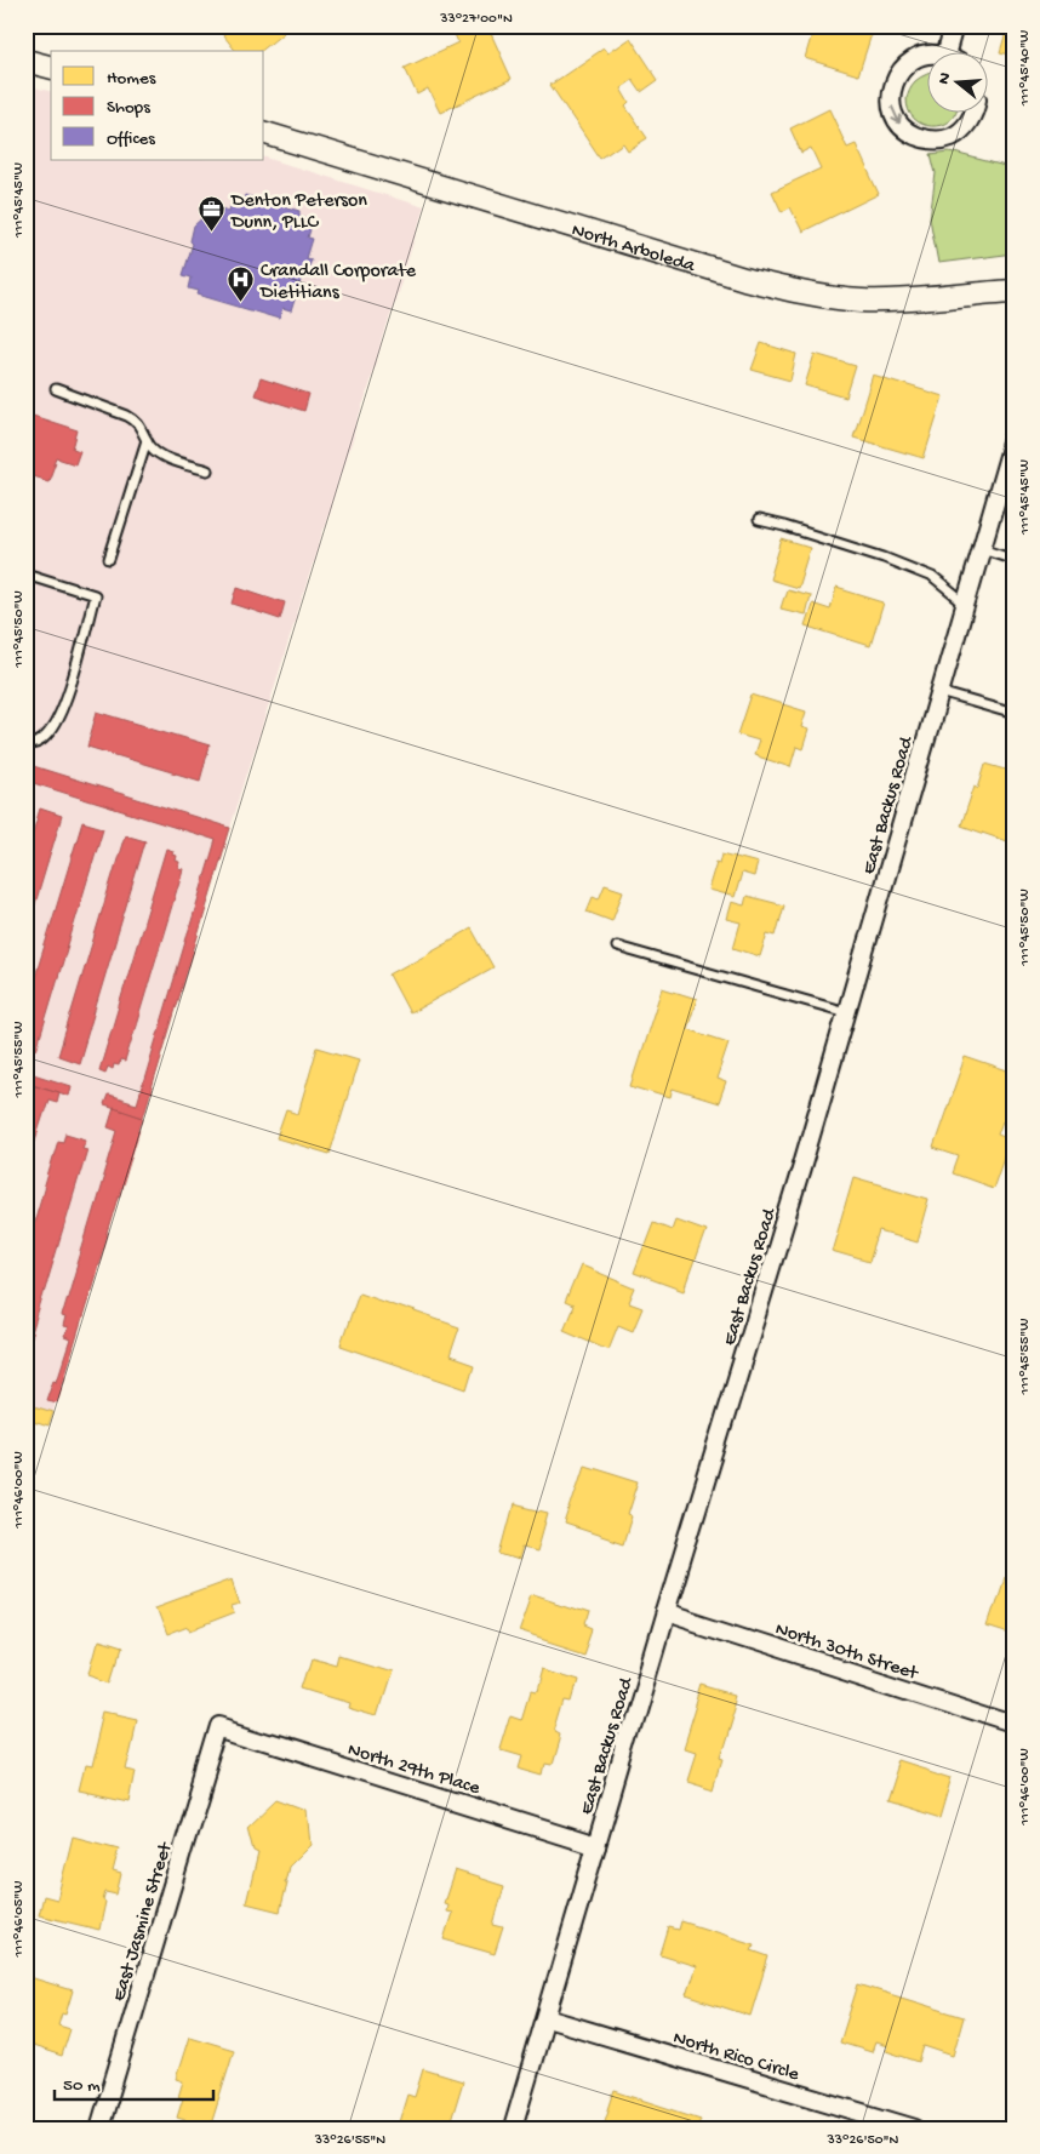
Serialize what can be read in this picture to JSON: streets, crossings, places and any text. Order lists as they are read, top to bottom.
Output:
{
  "streets": {
    "street": [
      "North Arboleda",
      "East Backus Road",
      "North 30th Street",
      "North 29th Place",
      "East Jasmine Street",
      "North Rico Circle"
    ]
  },
  "crossings": [
    ["East Backus Road", "North 30th Street"],
    ["East Backus Road", "North 29th Place"],
    ["East Backus Road", "North Rico Circle"],
    ["North 29th Place", "East Jasmine Street"]
  ],
  "places": {
    "office": ["Denton Peterson Dunn, PLLC"],
    "hospital": ["Crandall Corporate Dietitians"]
  },
  "legend": ["Homes", "Shops", "Offices"],
  "scale_bar": "50 m",
  "north": "left",
  "coordinates": [
    "33°27'00\"N",
    "111°45'40\"W",
    "111°45'45\"W",
    "111°45'50\"W",
    "111°45'55\"W",
    "111°46'00\"W",
    "111°46'05\"W",
    "33°26'55\"N",
    "33°26'50\"N"
  ]
}
